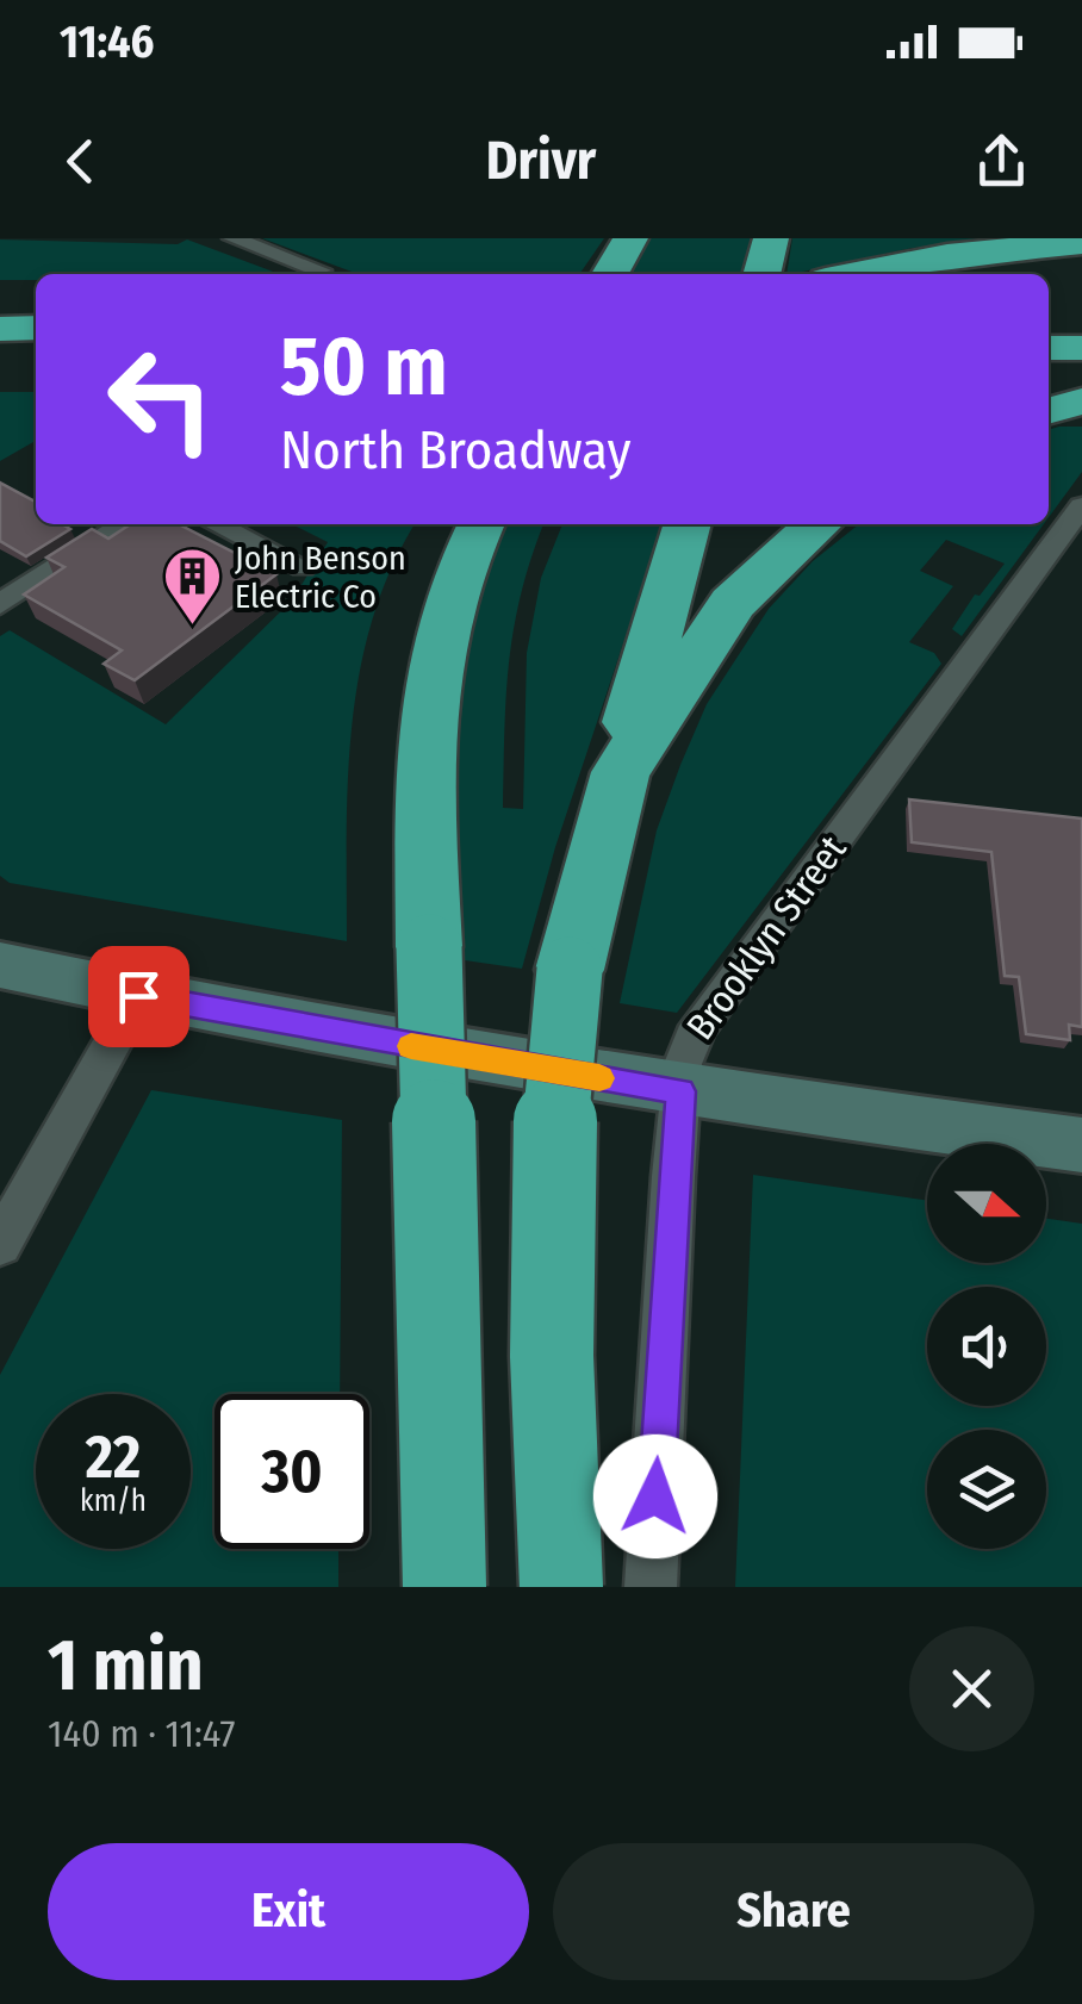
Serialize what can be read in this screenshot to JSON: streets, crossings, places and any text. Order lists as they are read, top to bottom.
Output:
{
  "streets": {
    "street": ["Brooklyn Street"]
  },
  "places": {
    "building": ["John Benson Electric Co"]
  },
  "north": "right",
  "page": {
    "status": "11:46",
    "header": "Drivr",
    "turn": ["50 m", "North Broadway"],
    "speed": "22 km/h",
    "limit": "30",
    "heading": ["1 min", "140 m · 11:47"],
    "buttons": ["Exit", "Share"]
  }
}
